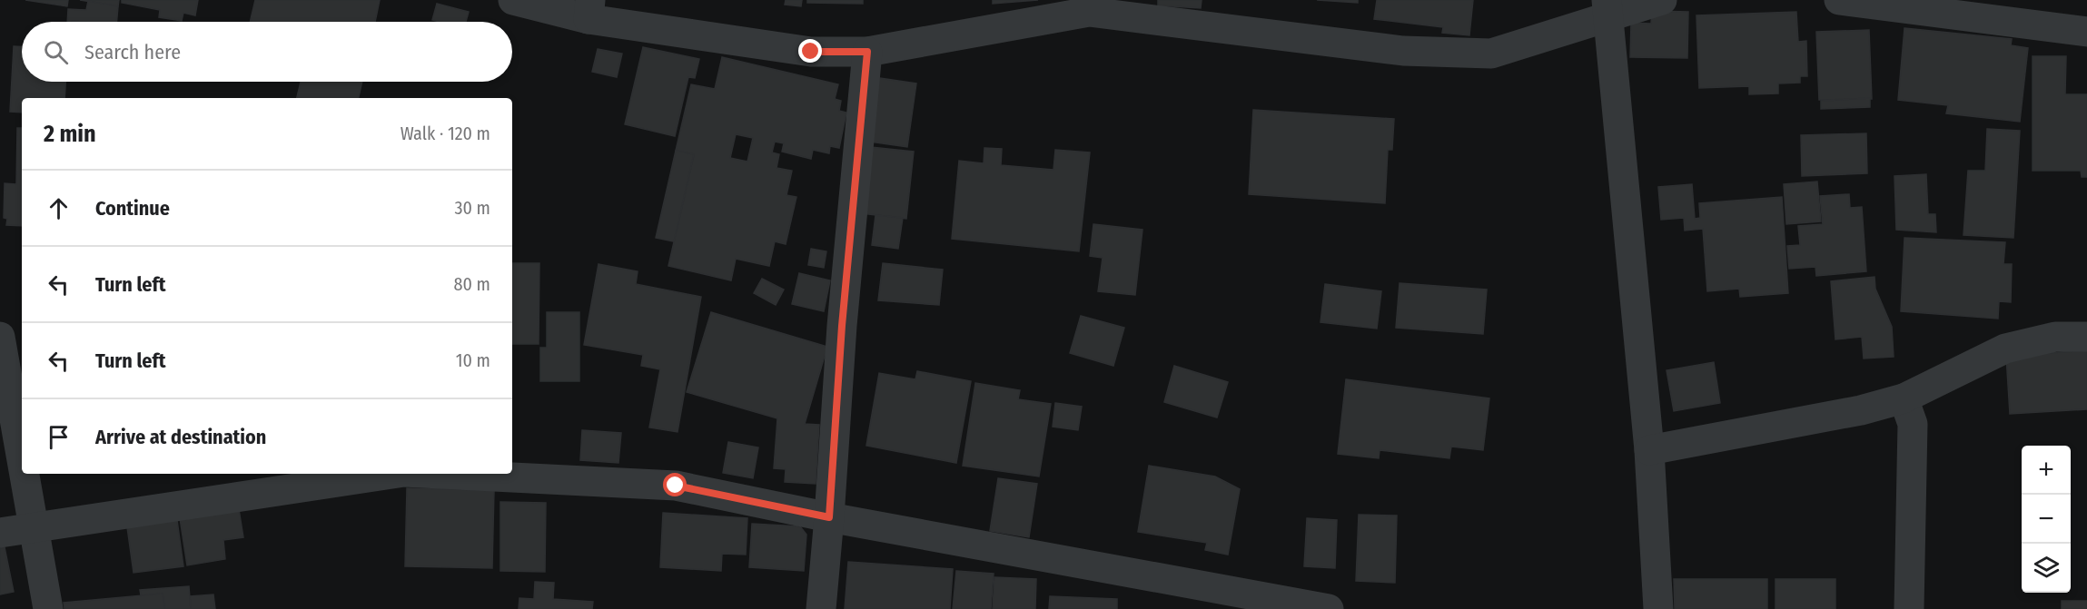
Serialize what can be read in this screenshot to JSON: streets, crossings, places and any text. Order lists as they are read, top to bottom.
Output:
{
  "page": {
    "search": "Search here",
    "heading": ["2 min", "Walk · 120 m"],
    "list": [
      ["Continue", "30 m"],
      ["Turn left", "80 m"],
      ["Turn left", "10 m"],
      "Arrive at destination"
    ],
    "map_buttons": ["+", "−"]
  }
}
